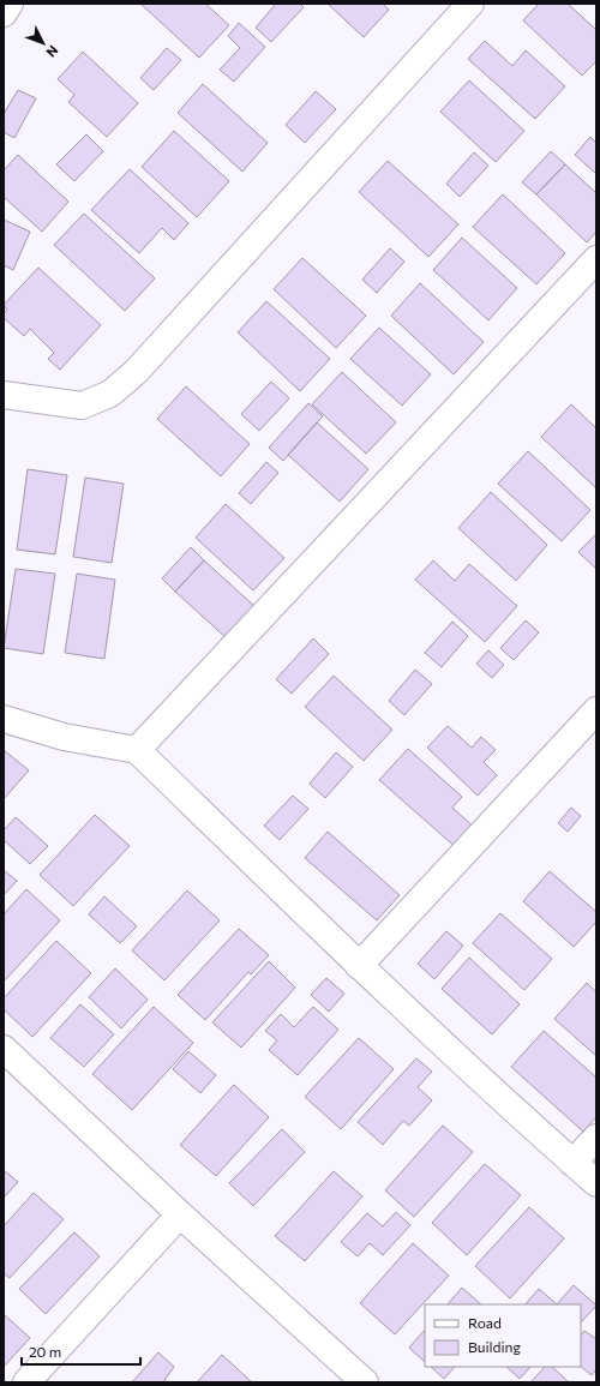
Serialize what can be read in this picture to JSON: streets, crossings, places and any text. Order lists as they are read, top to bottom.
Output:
{
  "legend": ["Road", "Building"],
  "scale_bar": "20 m",
  "north": "bottom right"
}
